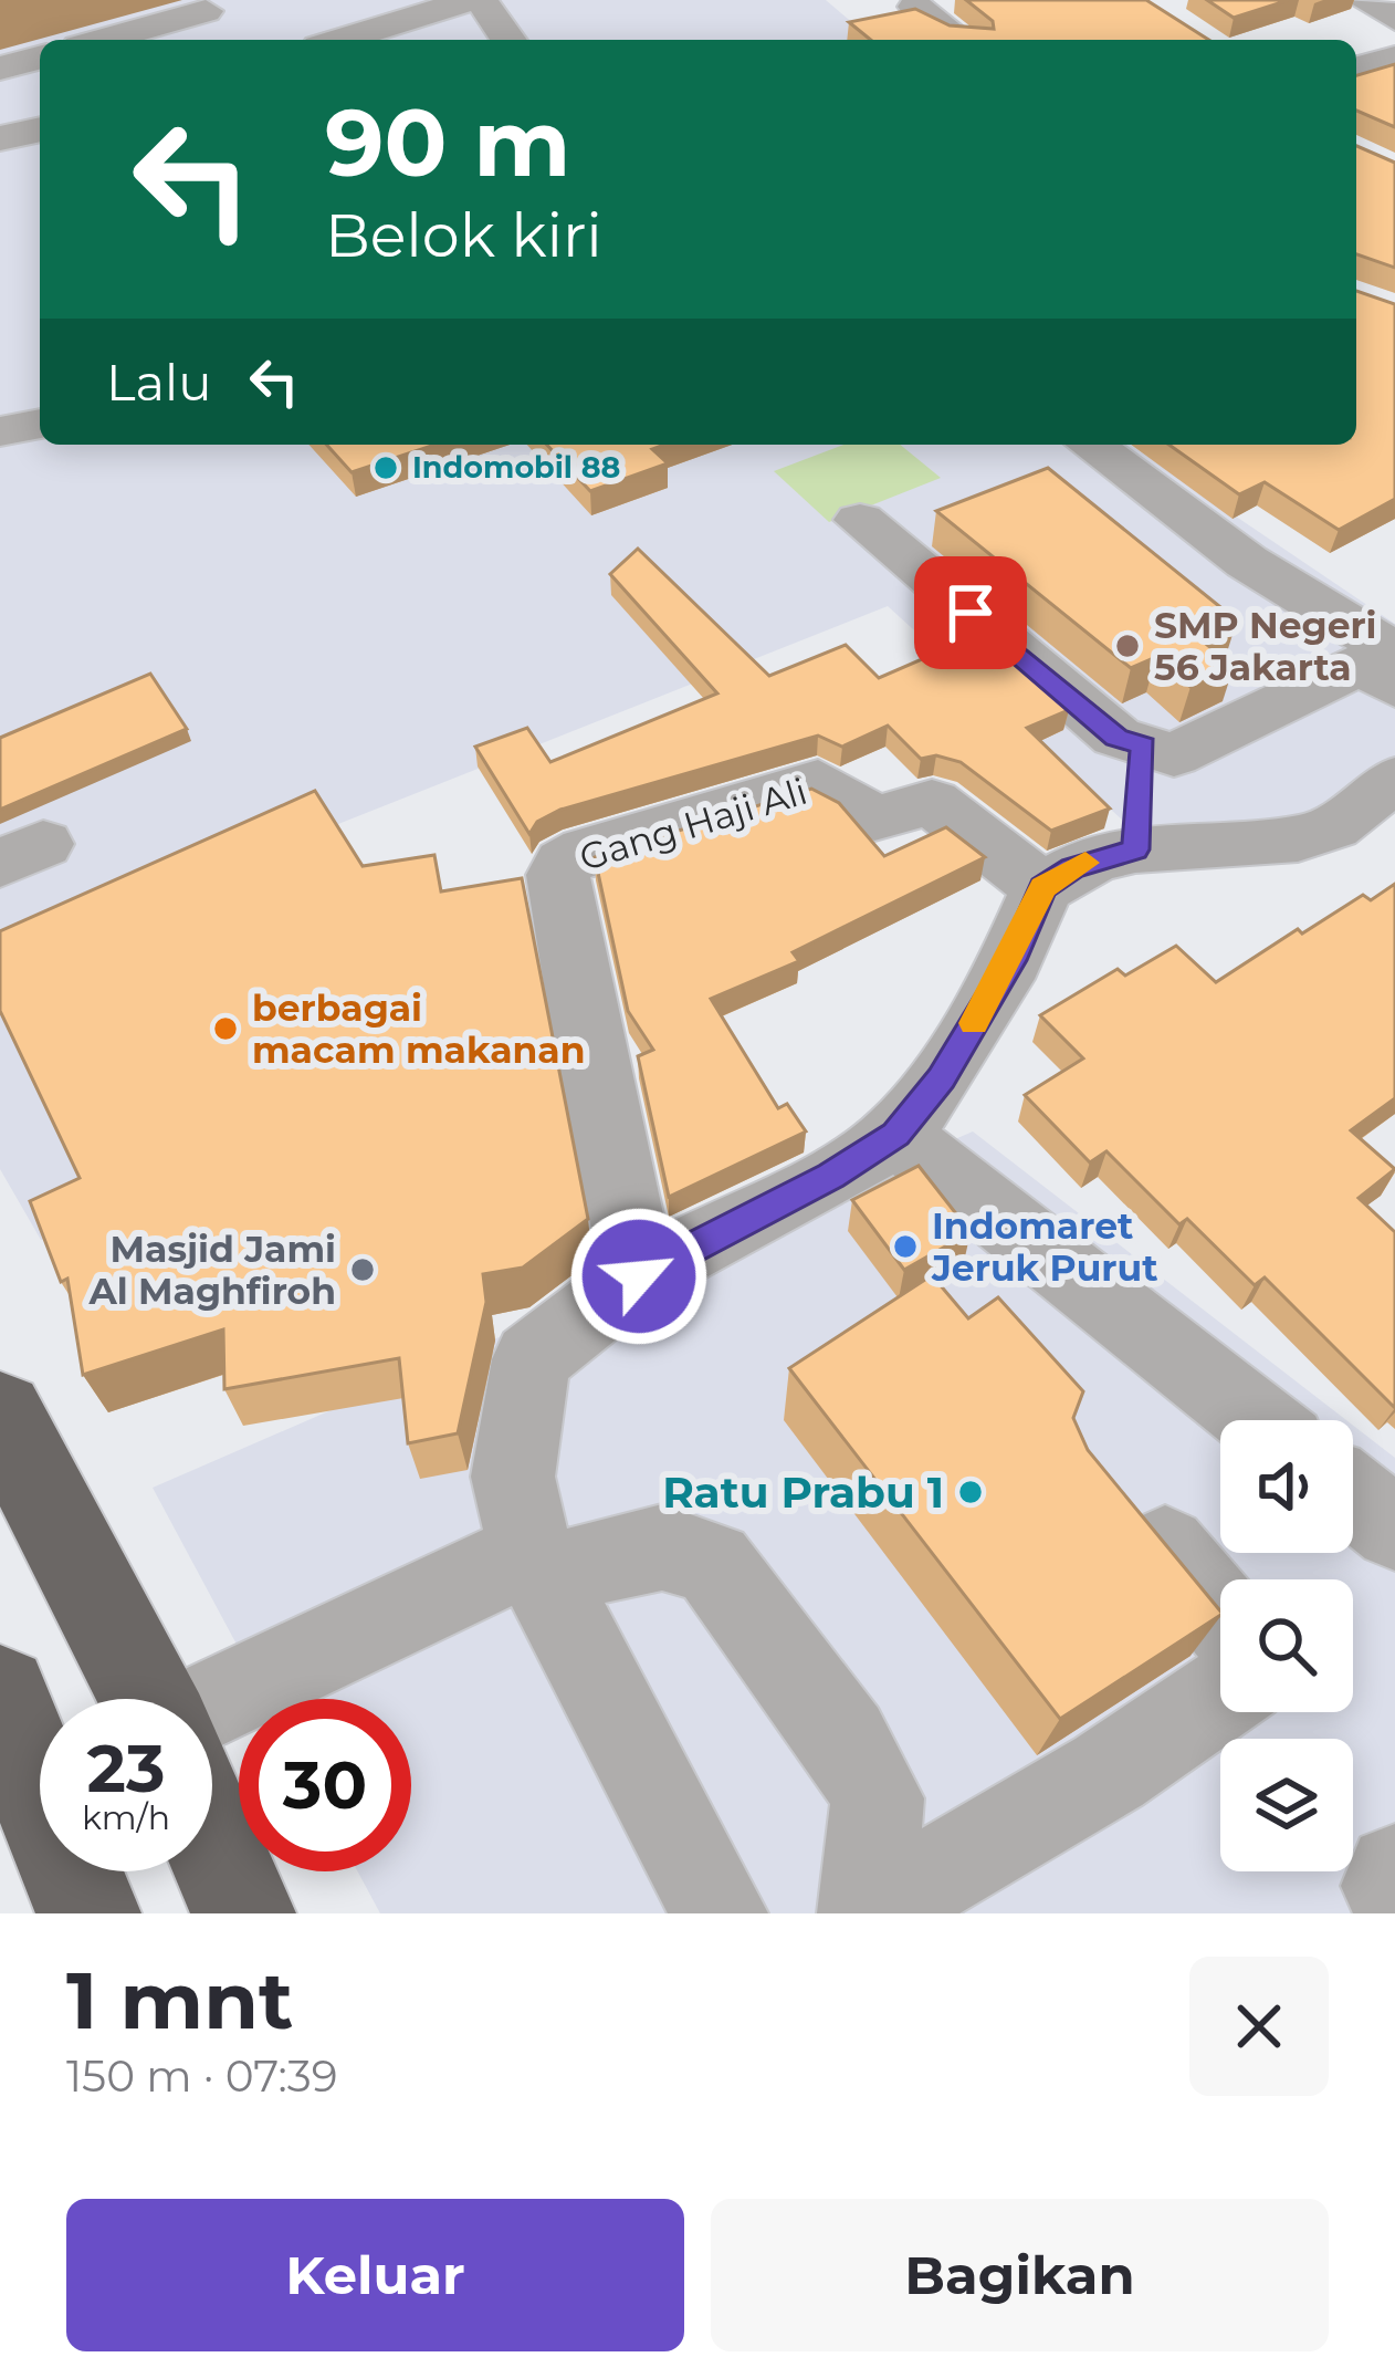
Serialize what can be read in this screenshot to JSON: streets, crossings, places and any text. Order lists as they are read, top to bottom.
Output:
{
  "streets": {
    "street": ["Gang Haji Ali"]
  },
  "places": [
    "Indomobil 88",
    "SMP Negeri 56 Jakarta",
    "berbagai macam makanan",
    "Indomaret Jeruk Purut",
    "Masjid Jami Al Maghfiroh",
    "Ratu Prabu 1"
  ],
  "page": {
    "turn": ["90 m", "Belok kiri"],
    "then": "Lalu",
    "speed": "23 km/h",
    "limit": "30",
    "heading": ["1 mnt", "150 m · 07:39"],
    "buttons": ["Keluar", "Bagikan"]
  }
}
